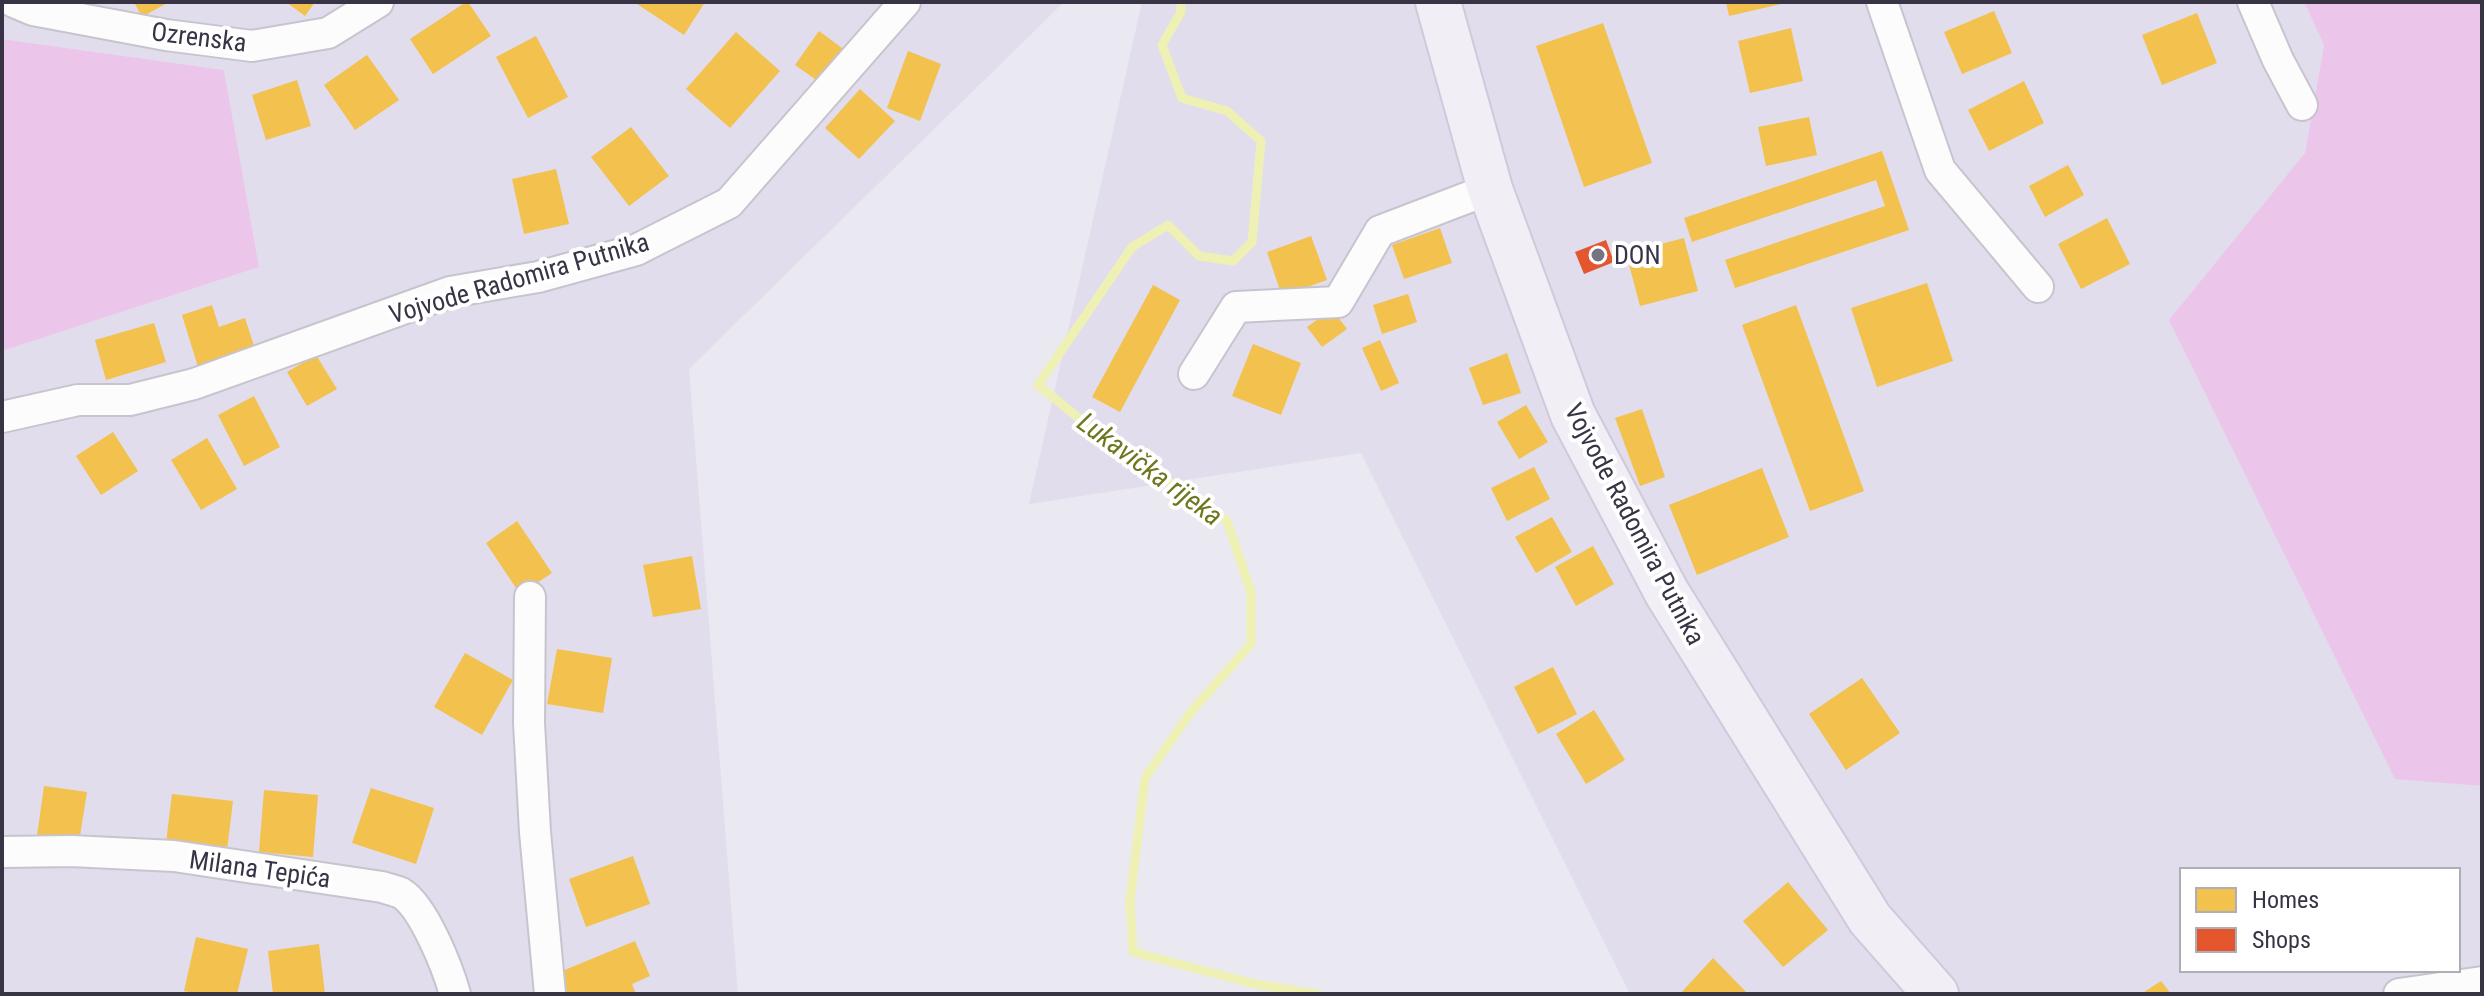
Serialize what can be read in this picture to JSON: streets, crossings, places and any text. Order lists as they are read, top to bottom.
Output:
{
  "streets": {
    "main road": ["Vojvode Radomira Putnika"],
    "street": ["Ozrenska", "Milana Tepića"]
  },
  "water": ["Lukavička rijeka"],
  "places": ["DON"],
  "legend": ["Homes", "Shops"]
}
